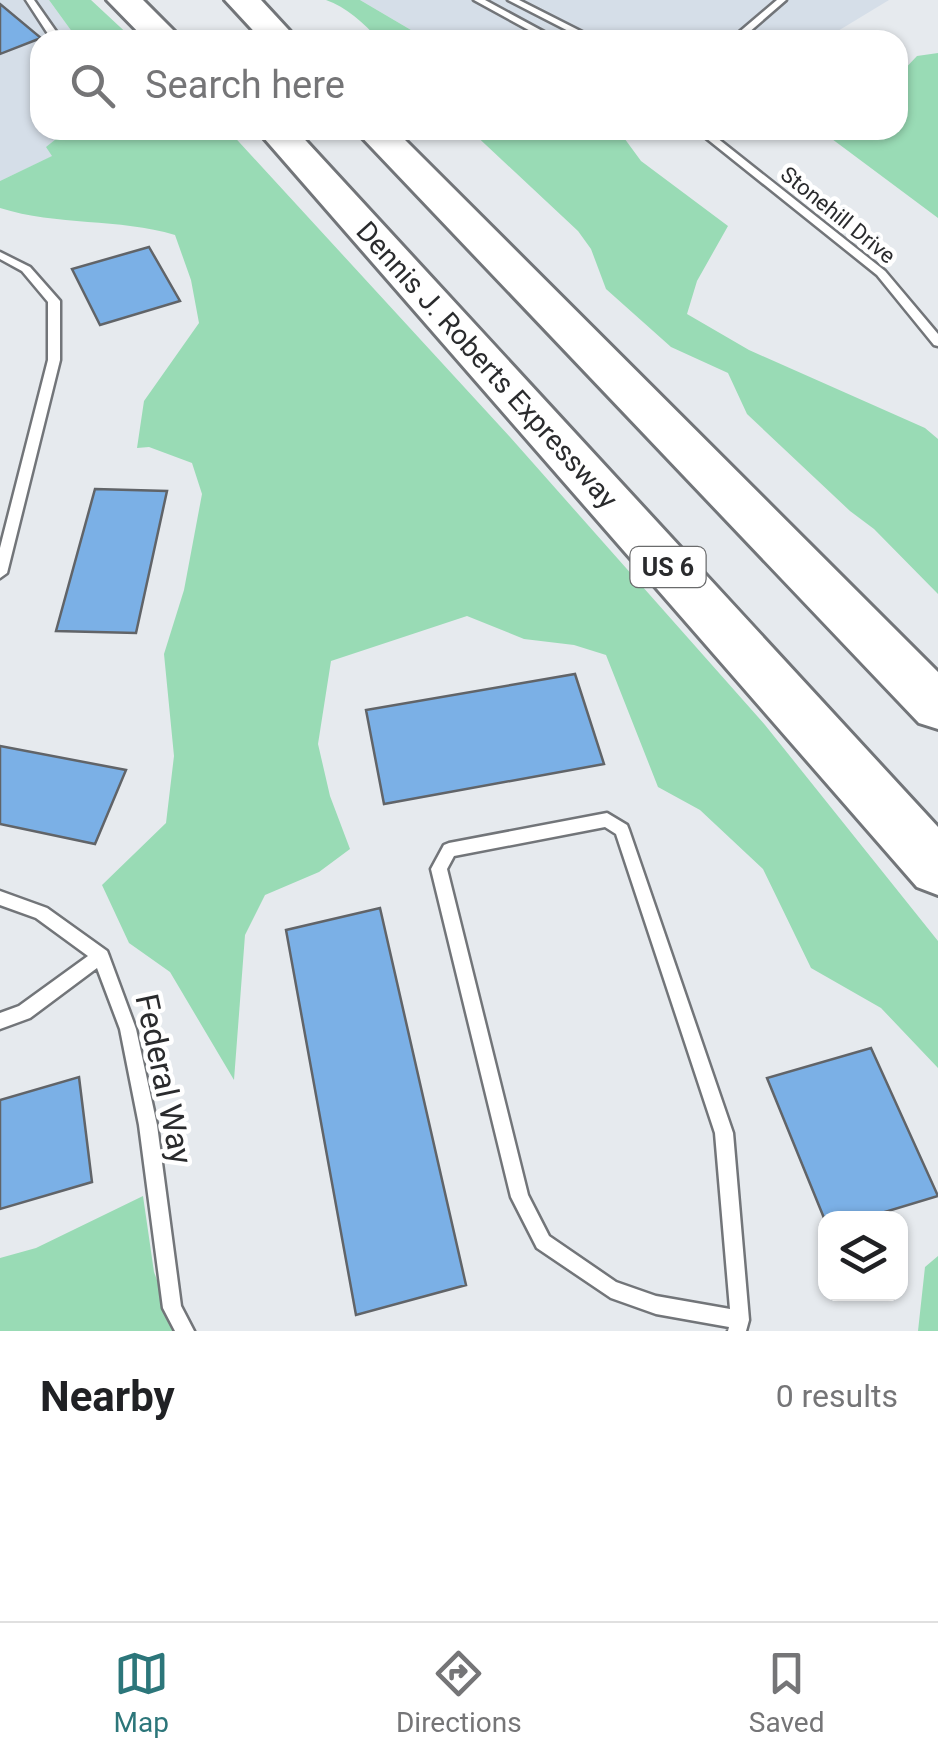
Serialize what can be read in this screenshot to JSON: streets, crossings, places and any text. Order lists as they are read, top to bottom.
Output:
{
  "streets": {
    "highway": ["Dennis J. Roberts Expressway", "US 6"],
    "lane": ["Stonehill Drive", "Federal Way"]
  },
  "page": {
    "search": "Search here",
    "heading": ["Nearby", "0 results"],
    "nav": ["Map", "Directions", "Saved"]
  }
}
